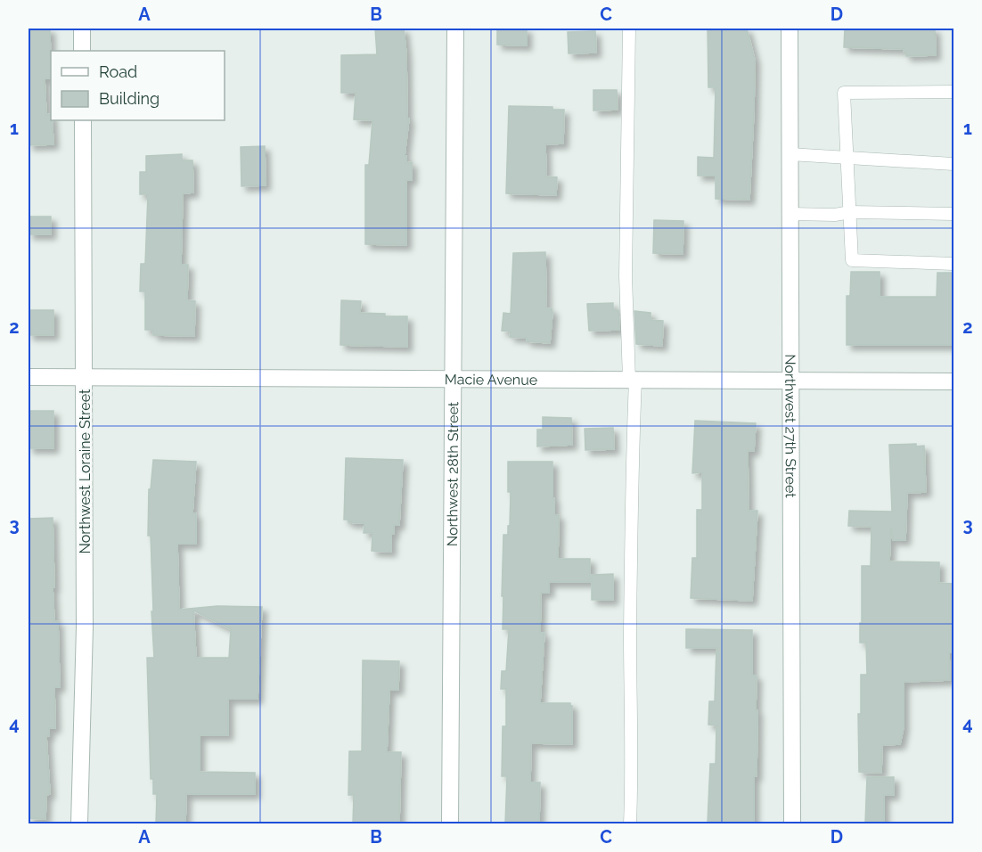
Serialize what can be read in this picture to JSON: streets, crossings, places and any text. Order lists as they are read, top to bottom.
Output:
{
  "streets": {
    "street": [
      "Macie Avenue",
      "Northwest 27th Street",
      "Northwest Loraine Street",
      "Northwest 28th Street"
    ]
  },
  "crossings": [
    ["Macie Avenue", "Northwest 27th Street"],
    ["Macie Avenue", "Northwest Loraine Street"],
    ["Macie Avenue", "Northwest 28th Street"]
  ],
  "legend": ["Road", "Building"],
  "grid": {
    "columns": [
      "A",
      "B",
      "C",
      "D"
    ],
    "rows": [
      "1",
      "2",
      "3",
      "4"
    ]
  }
}
